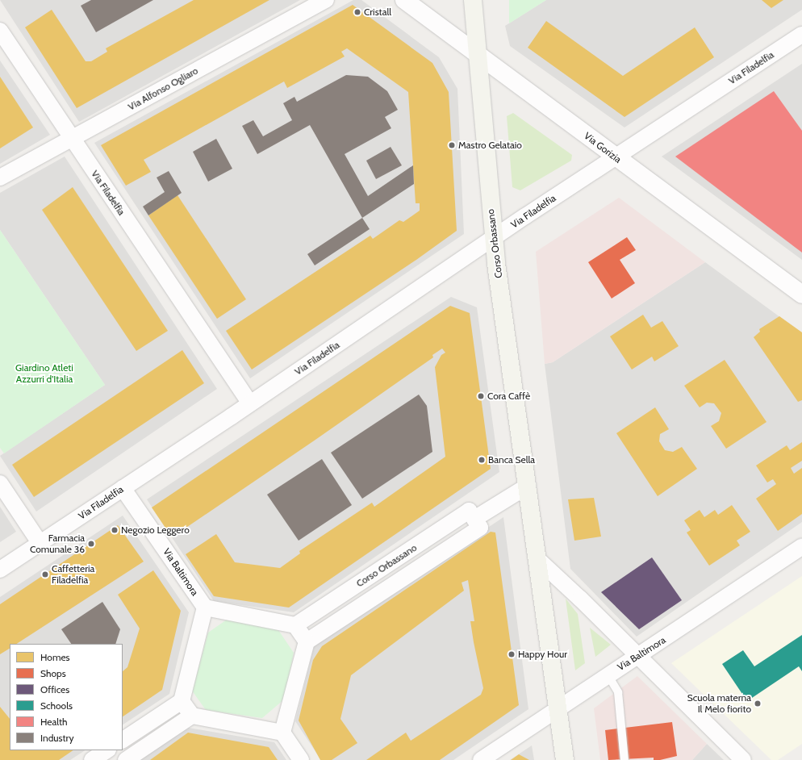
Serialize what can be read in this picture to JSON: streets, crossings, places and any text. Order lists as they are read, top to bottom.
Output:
{
  "streets": {
    "main road": ["Corso Orbassano"],
    "street": [
      "Via Filadelfia",
      "Via Alfonso Ogliaro",
      "Via Gorizia",
      "Via Baltimora"
    ]
  },
  "crossings": [
    ["Via Filadelfia", "Via Alfonso Ogliaro"],
    ["Via Filadelfia", "Via Gorizia"],
    ["Via Filadelfia", "Corso Orbassano"],
    ["Via Filadelfia", "Via Baltimora"],
    ["Via Gorizia", "Corso Orbassano"],
    ["Corso Orbassano", "Via Baltimora"]
  ],
  "parks": ["Giardino Atleti Azzurri d'Italia"],
  "places": [
    "Cristall",
    "Mastro Gelataio",
    "Cora Caffè",
    "Banca Sella",
    "Negozio Leggero",
    "Farmacia Comunale 36",
    "Caffetteria Filadelfia",
    "Happy Hour",
    "Scuola materna Il Melo fiorito"
  ],
  "legend": [
    "Homes",
    "Shops",
    "Offices",
    "Schools",
    "Health",
    "Industry"
  ]
}
